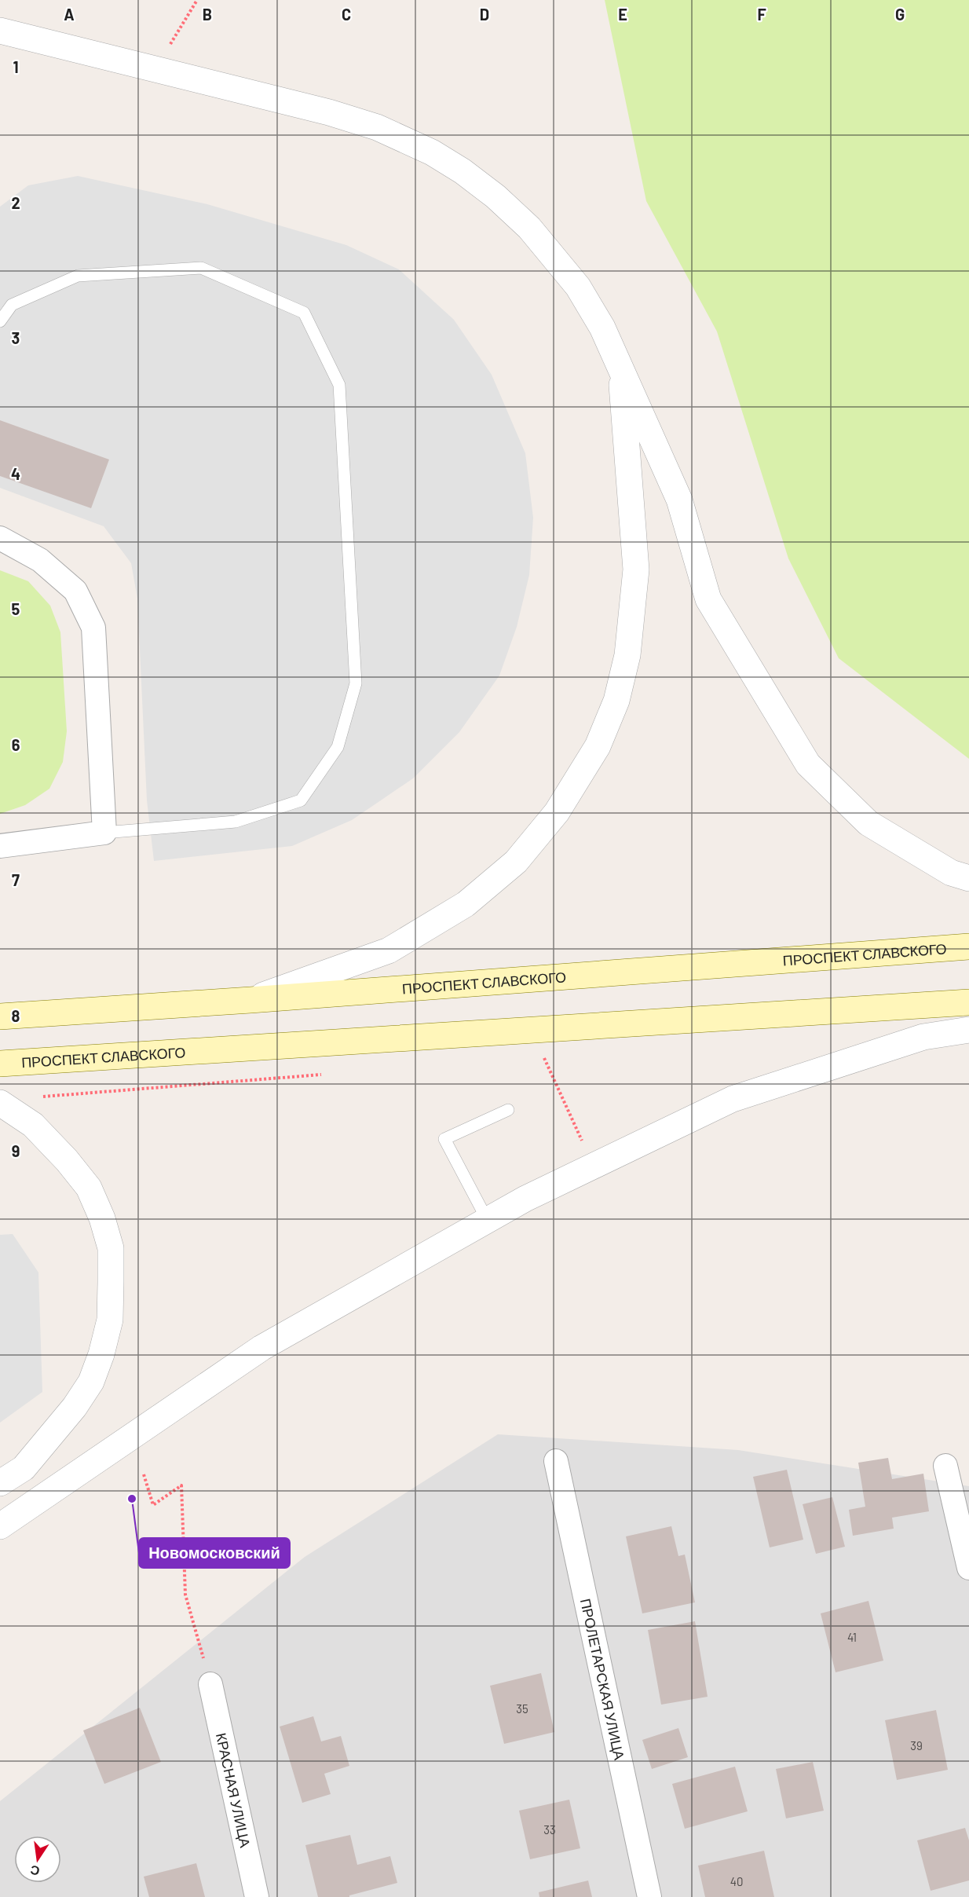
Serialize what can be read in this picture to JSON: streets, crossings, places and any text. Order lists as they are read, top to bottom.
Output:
{
  "streets": {
    "main road": ["ПРОСПЕКТ СЛАВСКОГО"],
    "street": ["ПРОЛЕТАРСКАЯ УЛИЦА", "КРАСНАЯ УЛИЦА"]
  },
  "places": ["Новомосковский"],
  "house_numbers": [
    "41",
    "35",
    "39",
    "33",
    "40"
  ],
  "north": "bottom",
  "grid": {
    "columns": [
      "A",
      "B",
      "C",
      "D",
      "E",
      "F",
      "G"
    ],
    "rows": [
      "1",
      "2",
      "3",
      "4",
      "5",
      "6",
      "7",
      "8",
      "9"
    ]
  }
}
